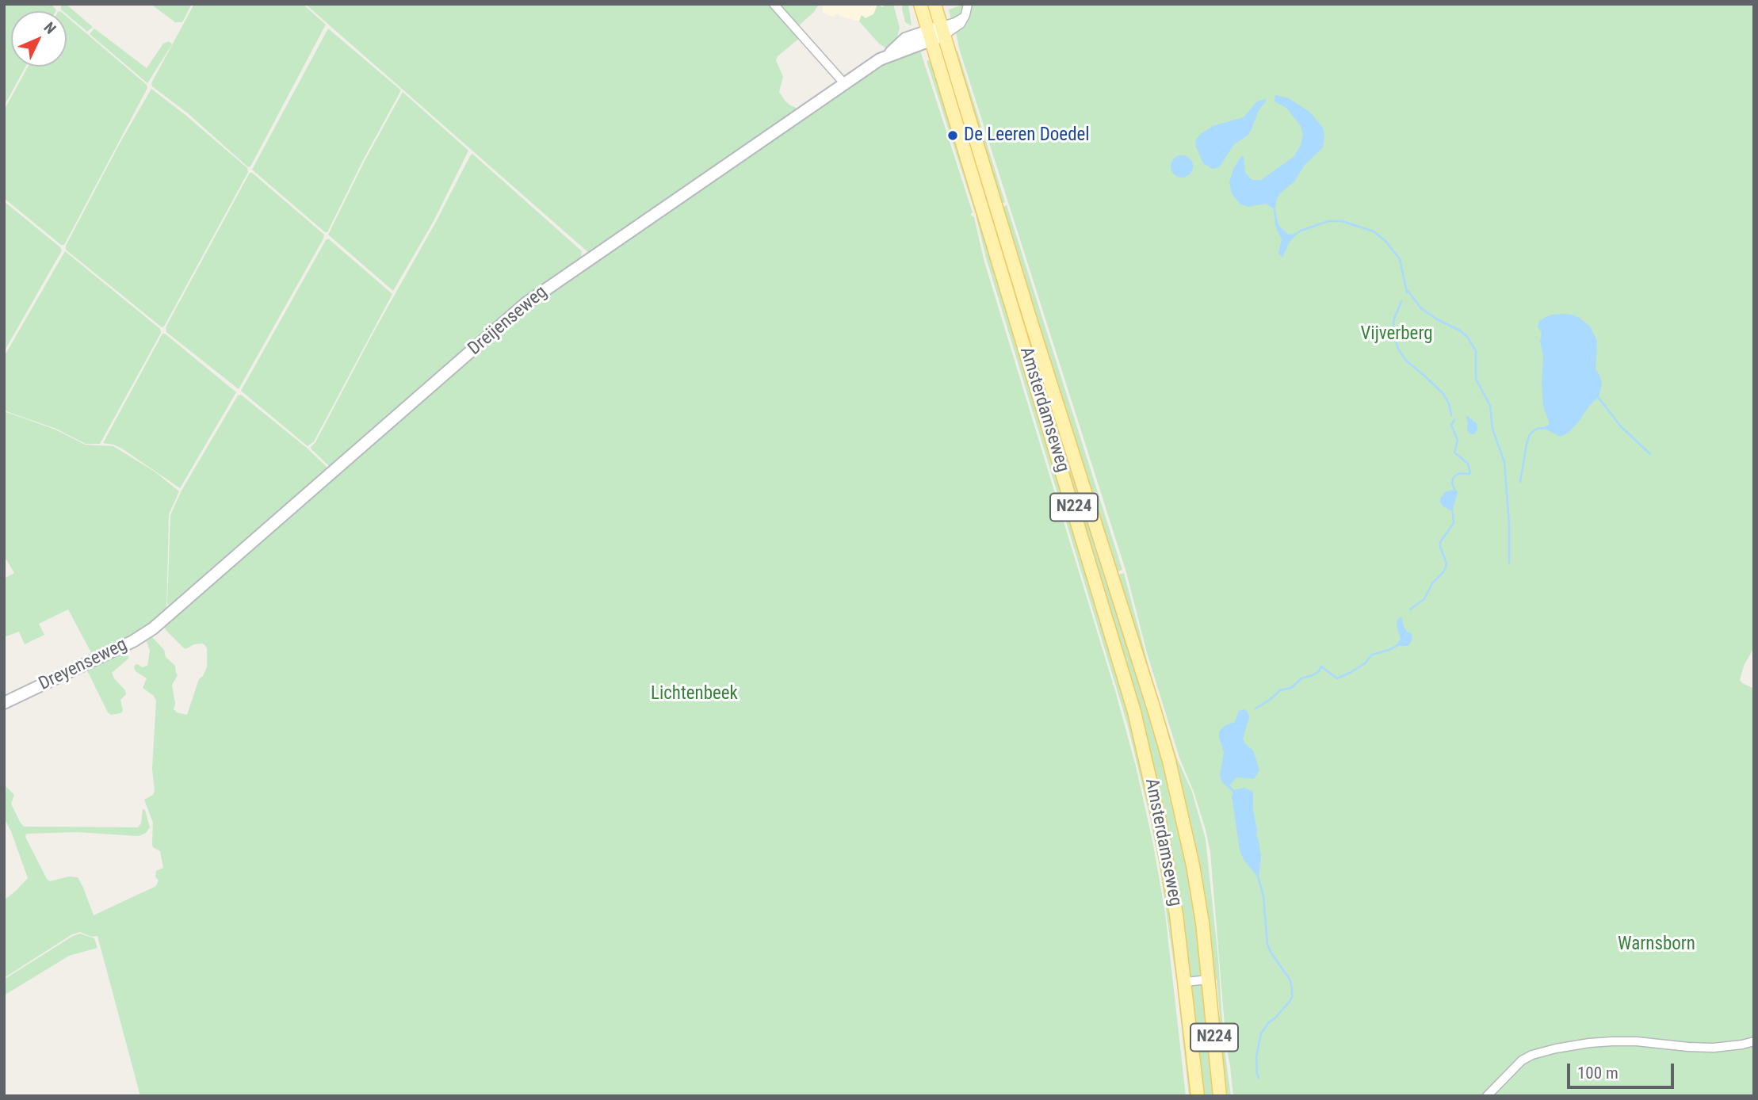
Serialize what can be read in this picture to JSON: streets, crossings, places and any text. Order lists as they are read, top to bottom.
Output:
{
  "streets": {
    "main road": [
      "Dreijenseweg",
      "Amsterdamseweg",
      "N224",
      "Dreyenseweg"
    ]
  },
  "crossings": [
    ["Dreijenseweg", "Amsterdamseweg"],
    ["Dreijenseweg", "Dreyenseweg"]
  ],
  "parks": ["Vijverberg", "Lichtenbeek", "Warnsborn"],
  "places": ["De Leeren Doedel"],
  "scale_bar": "100 m",
  "north": "top right"
}
